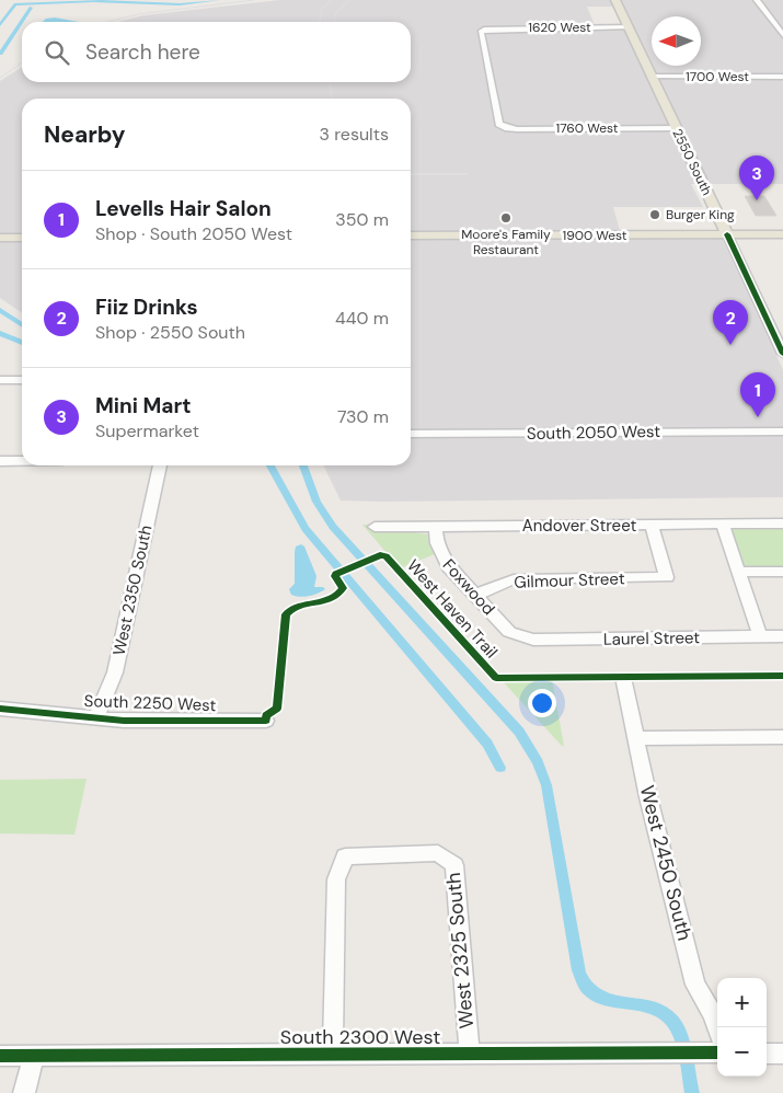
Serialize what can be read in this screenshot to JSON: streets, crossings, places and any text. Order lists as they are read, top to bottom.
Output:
{
  "streets": {
    "main road": ["2550 South", "1900 West"],
    "street": [
      "1620 West",
      "1700 West",
      "1760 West",
      "South 2050 West",
      "Andover Street",
      "Gilmour Street",
      "Foxwood",
      "West 2350 South",
      "Laurel Street",
      "South 2250 West",
      "West 2450 South",
      "West 2325 South",
      "South 2300 West"
    ],
    "cycle path": ["West Haven Trail"]
  },
  "crossings": [
    ["1620 West", "1760 West"],
    ["1620 West", "2550 South"],
    ["1700 West", "2550 South"],
    ["1760 West", "2550 South"],
    ["2550 South", "1900 West"],
    ["Andover Street", "Gilmour Street"],
    ["Andover Street", "Foxwood"],
    ["Gilmour Street", "Foxwood"],
    ["Foxwood", "Laurel Street"],
    ["West 2350 South", "South 2250 West"],
    ["West 2325 South", "South 2300 West"]
  ],
  "places": ["Burger King", "Moore's Family Restaurant"],
  "north": "left",
  "page": {
    "search": "Search here",
    "heading": ["Nearby", "3 results"],
    "pins": ["3", "2", "1"],
    "list": [
      {
        "mark": "1",
        "name": "Levells Hair Salon",
        "note": "Shop · South 2050 West",
        "value": "350 m"
      },
      {
        "mark": "2",
        "name": "Fiiz Drinks",
        "note": "Shop · 2550 South",
        "value": "440 m"
      },
      {
        "mark": "3",
        "name": "Mini Mart",
        "note": "Supermarket",
        "value": "730 m"
      }
    ],
    "map_buttons": ["+", "−"]
  }
}
